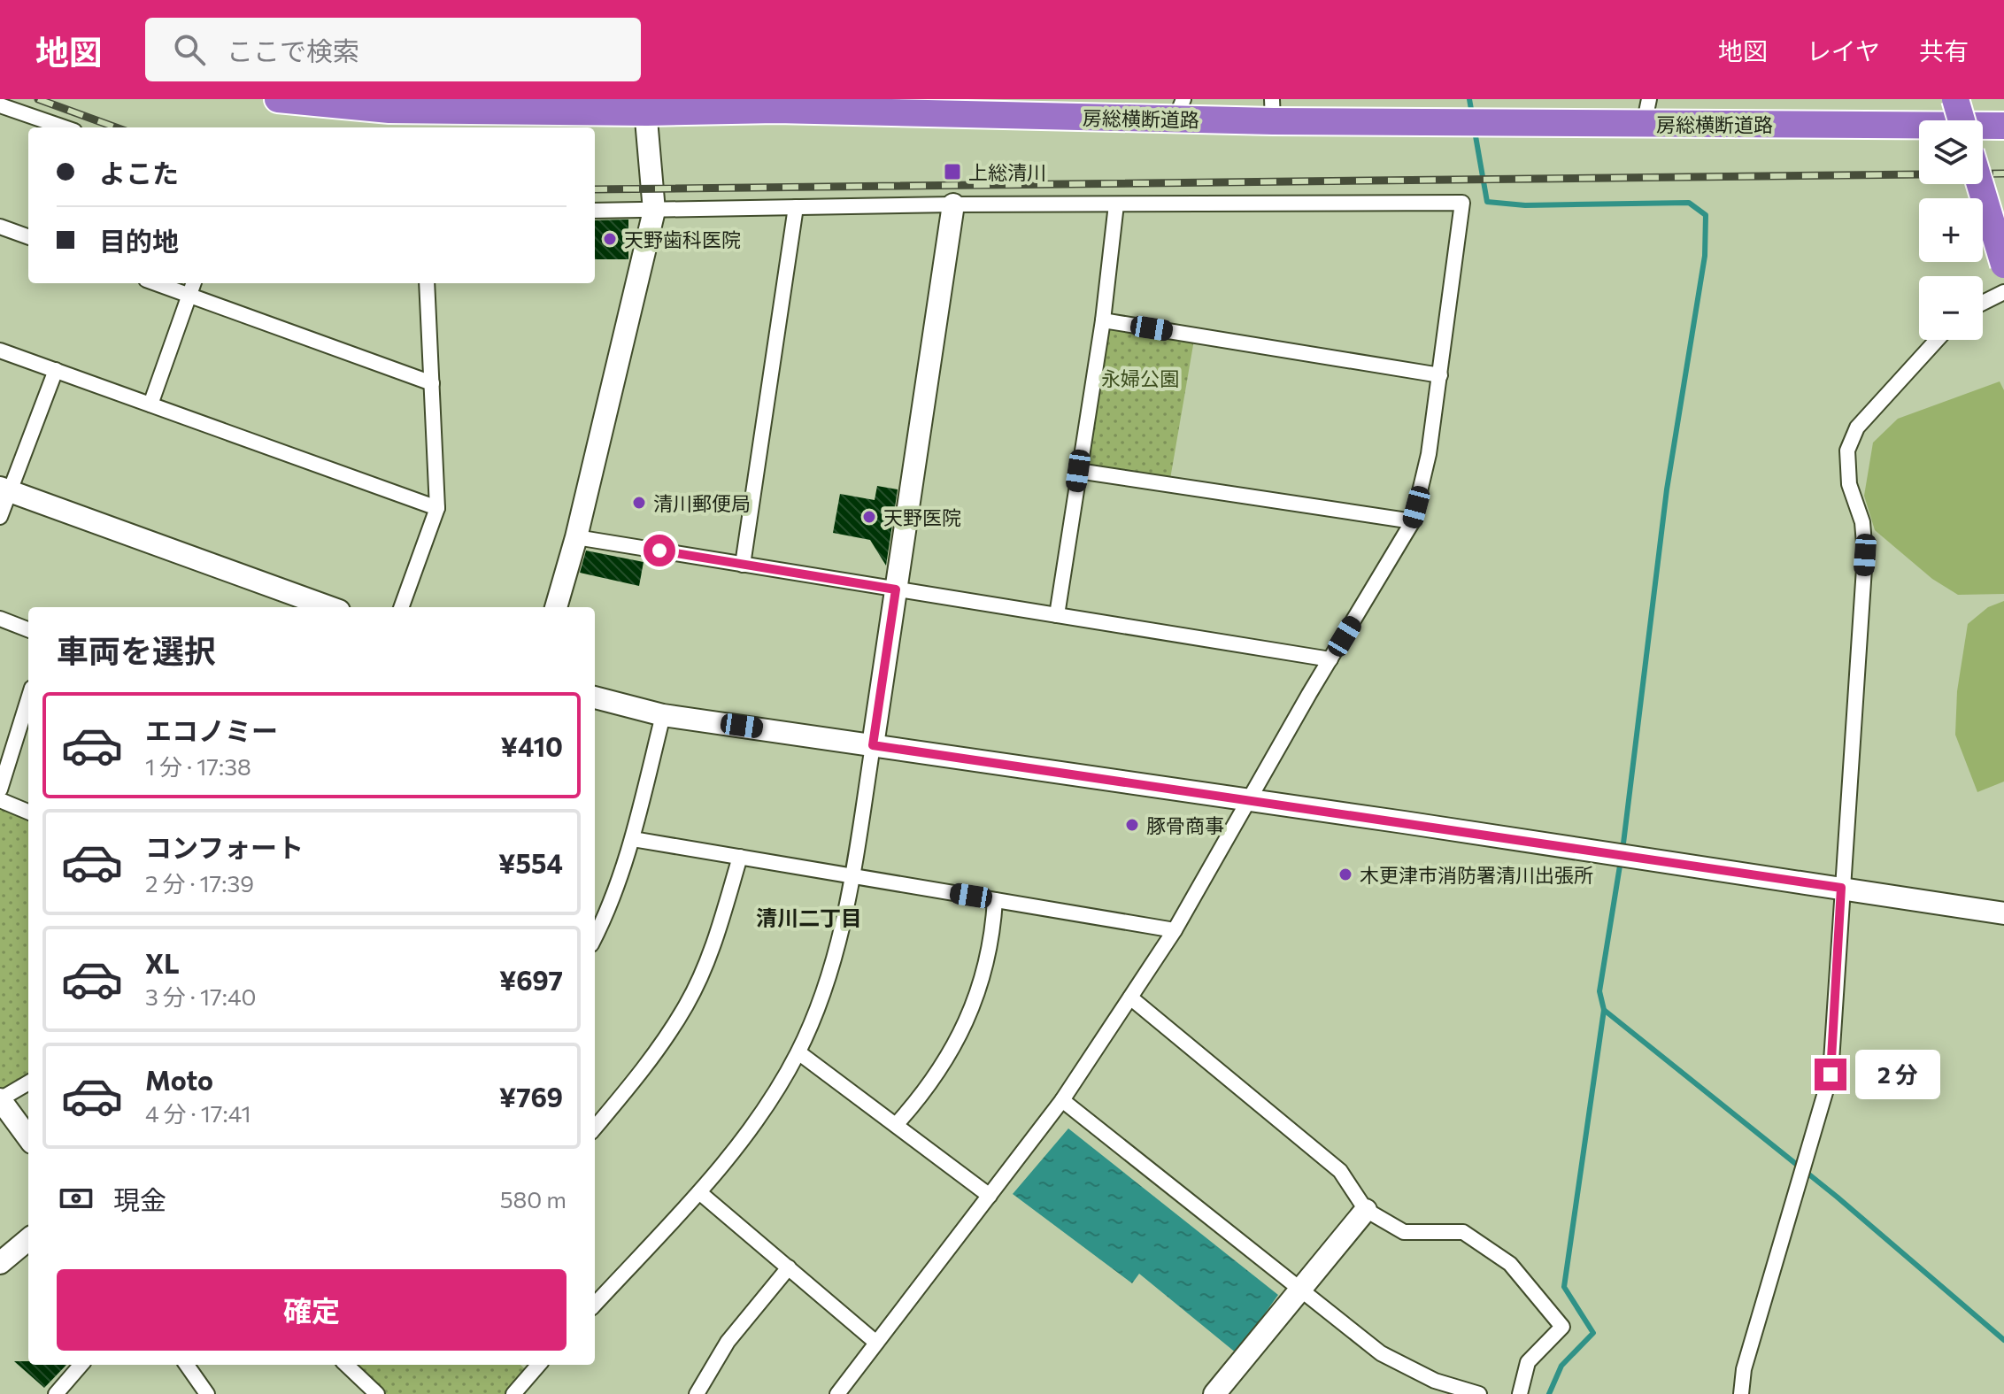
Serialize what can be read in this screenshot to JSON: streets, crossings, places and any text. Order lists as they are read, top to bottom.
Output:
{
  "streets": {
    "highway": ["房総横断道路"]
  },
  "districts": ["清川二丁目"],
  "parks": ["永婦公園"],
  "places": {
    "transit": ["上総清川"],
    "other": [
      "天野歯科医院",
      "清川郵便局",
      "天野医院",
      "豚骨商事",
      "木更津市消防署清川出張所"
    ]
  },
  "page": {
    "header": "地図",
    "search": "ここで検索",
    "nav": ["地図", "レイヤ", "共有"],
    "map_buttons": ["+", "−"],
    "banner": ["よこた", "目的地"],
    "heading": "車両を選択",
    "list": [
      {
        "name": "エコノミー",
        "note": "1 分 · 17:38",
        "value": "¥410"
      },
      {
        "name": "コンフォート",
        "note": "2 分 · 17:39",
        "value": "¥554"
      },
      {
        "name": "XL",
        "note": "3 分 · 17:40",
        "value": "¥697"
      },
      {
        "name": "Moto",
        "note": "4 分 · 17:41",
        "value": "¥769"
      }
    ],
    "bubble": "2 分",
    "pay": ["現金", "580 m"],
    "buttons": "確定"
  }
}
